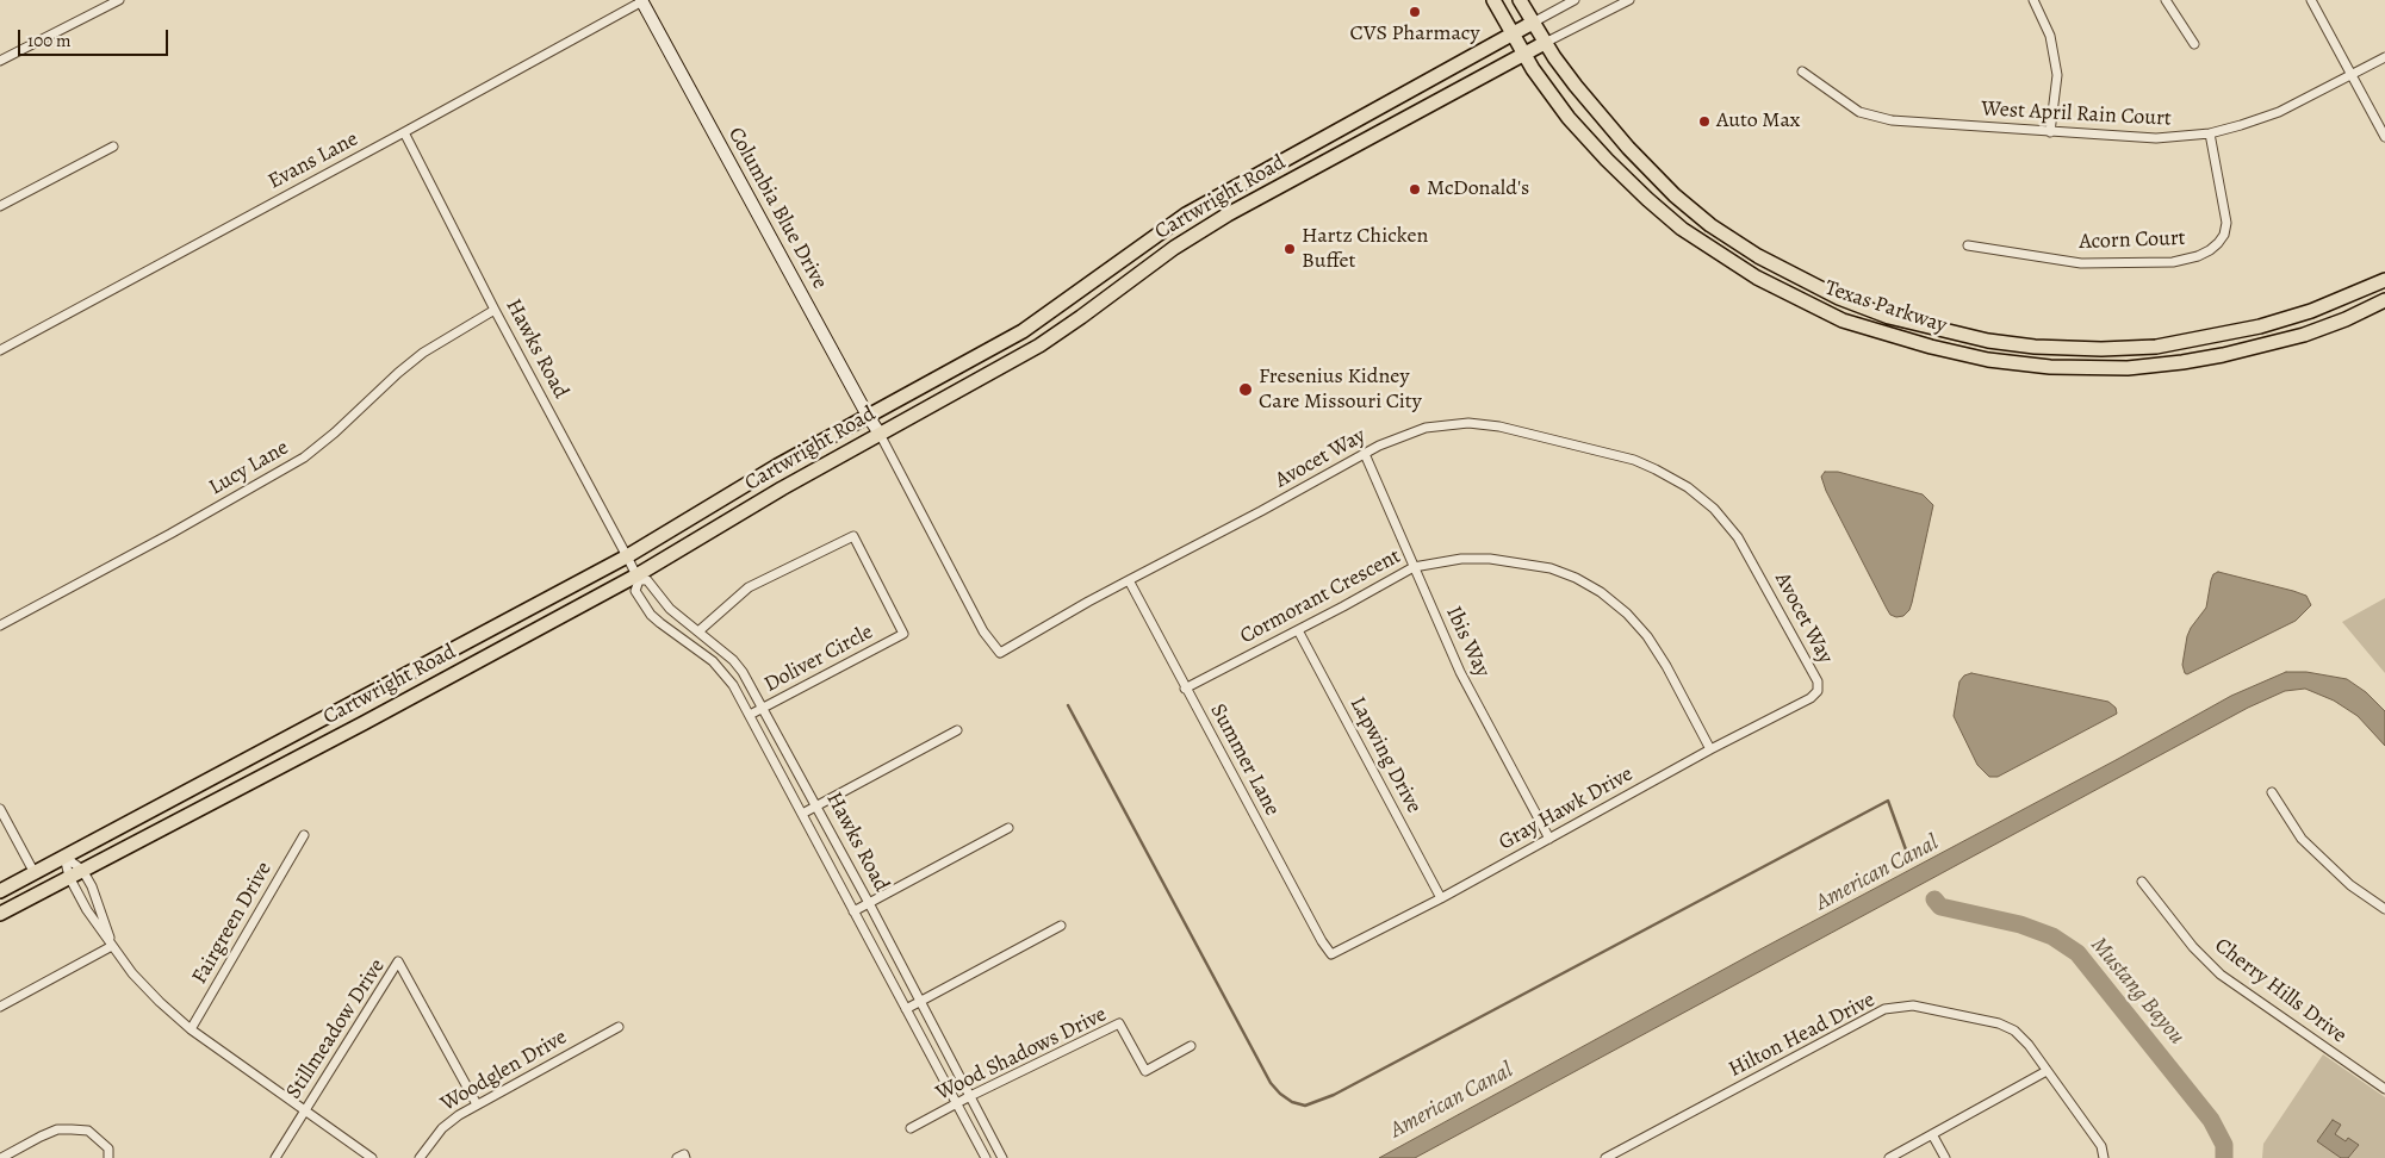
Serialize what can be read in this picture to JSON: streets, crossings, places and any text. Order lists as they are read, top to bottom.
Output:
{
  "streets": {
    "main road": ["Cartwright Road", "Texas Parkway"],
    "street": [
      "West April Rain Court",
      "Evans Lane",
      "Columbia Blue Drive",
      "Acorn Court",
      "Hawks Road",
      "Avocet Way",
      "Lucy Lane",
      "Cormorant Crescent",
      "Ibis Way",
      "Doliver Circle",
      "Lapwing Drive",
      "Summer Lane",
      "Gray Hawk Drive",
      "Fairgreen Drive",
      "Cherry Hills Drive",
      "Stillmeadow Drive",
      "Hilton Head Drive",
      "Wood Shadows Drive",
      "Woodglen Drive"
    ]
  },
  "crossings": [
    ["West April Rain Court", "Acorn Court"],
    ["Evans Lane", "Columbia Blue Drive"],
    ["Evans Lane", "Hawks Road"],
    ["Cartwright Road", "Columbia Blue Drive"],
    ["Cartwright Road", "Texas Parkway"],
    ["Cartwright Road", "Hawks Road"],
    ["Cartwright Road", "Avocet Way"],
    ["Columbia Blue Drive", "Avocet Way"],
    ["Hawks Road", "Lucy Lane"],
    ["Hawks Road", "Doliver Circle"],
    ["Hawks Road", "Wood Shadows Drive"],
    ["Avocet Way", "Ibis Way"],
    ["Avocet Way", "Summer Lane"],
    ["Avocet Way", "Gray Hawk Drive"],
    ["Cormorant Crescent", "Ibis Way"],
    ["Cormorant Crescent", "Lapwing Drive"],
    ["Cormorant Crescent", "Summer Lane"],
    ["Cormorant Crescent", "Gray Hawk Drive"],
    ["Ibis Way", "Gray Hawk Drive"],
    ["Lapwing Drive", "Gray Hawk Drive"],
    ["Summer Lane", "Gray Hawk Drive"],
    ["Stillmeadow Drive", "Woodglen Drive"]
  ],
  "water": ["American Canal", "Mustang Bayou"],
  "places": [
    "CVS Pharmacy",
    "Auto Max",
    "McDonald's",
    "Hartz Chicken Buffet",
    "Fresenius Kidney Care Missouri City"
  ],
  "scale_bar": "100 m"
}
